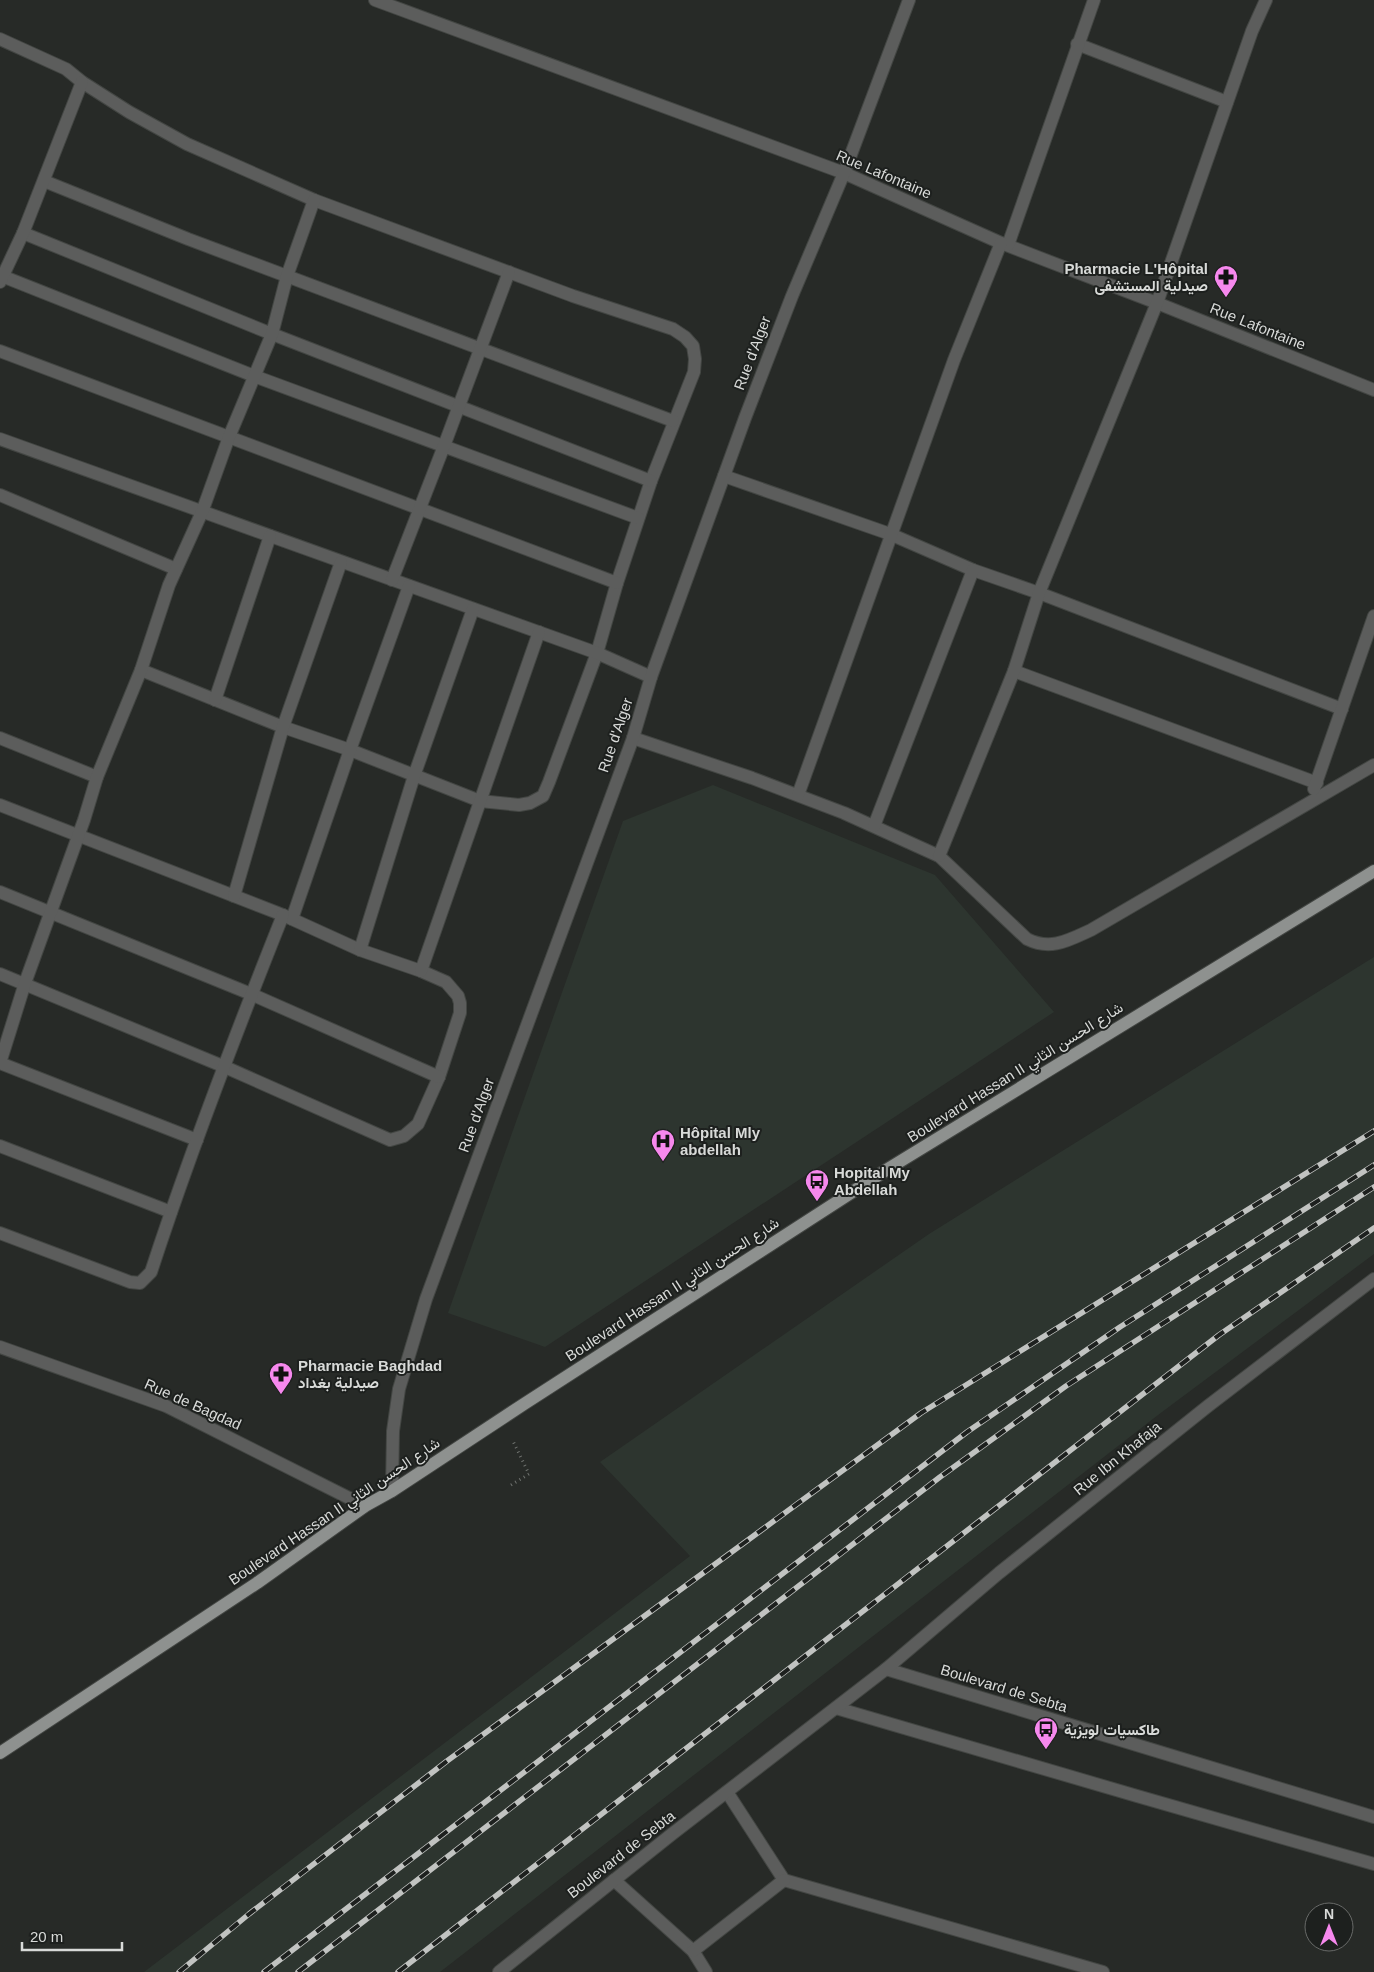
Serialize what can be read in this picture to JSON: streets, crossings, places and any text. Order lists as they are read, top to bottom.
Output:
{
  "streets": {
    "main road": ["Boulevard Hassan II شارع الحسن الثاني"],
    "street": [
      "Rue Lafontaine",
      "Rue d'Alger",
      "Rue de Bagdad",
      "Rue Ibn Khafaja",
      "Boulevard de Sebta"
    ]
  },
  "crossings": [
    ["Rue Lafontaine", "Rue d'Alger"],
    ["Rue d'Alger", "Boulevard Hassan II شارع الحسن الثاني"],
    ["Boulevard Hassan II شارع الحسن الثاني", "Rue de Bagdad"],
    ["Rue Ibn Khafaja", "Boulevard de Sebta"]
  ],
  "places": {
    "pharmacy": ["Pharmacie L'Hôpital صيدلية المستشفى", "Pharmacie Baghdad صيدلية بغداد"],
    "hospital": ["Hôpital Mly abdellah"],
    "bus stop": ["Hopital My Abdellah", "طاكسيات لويزية"]
  },
  "scale_bar": "20 m",
  "north": "top"
}
